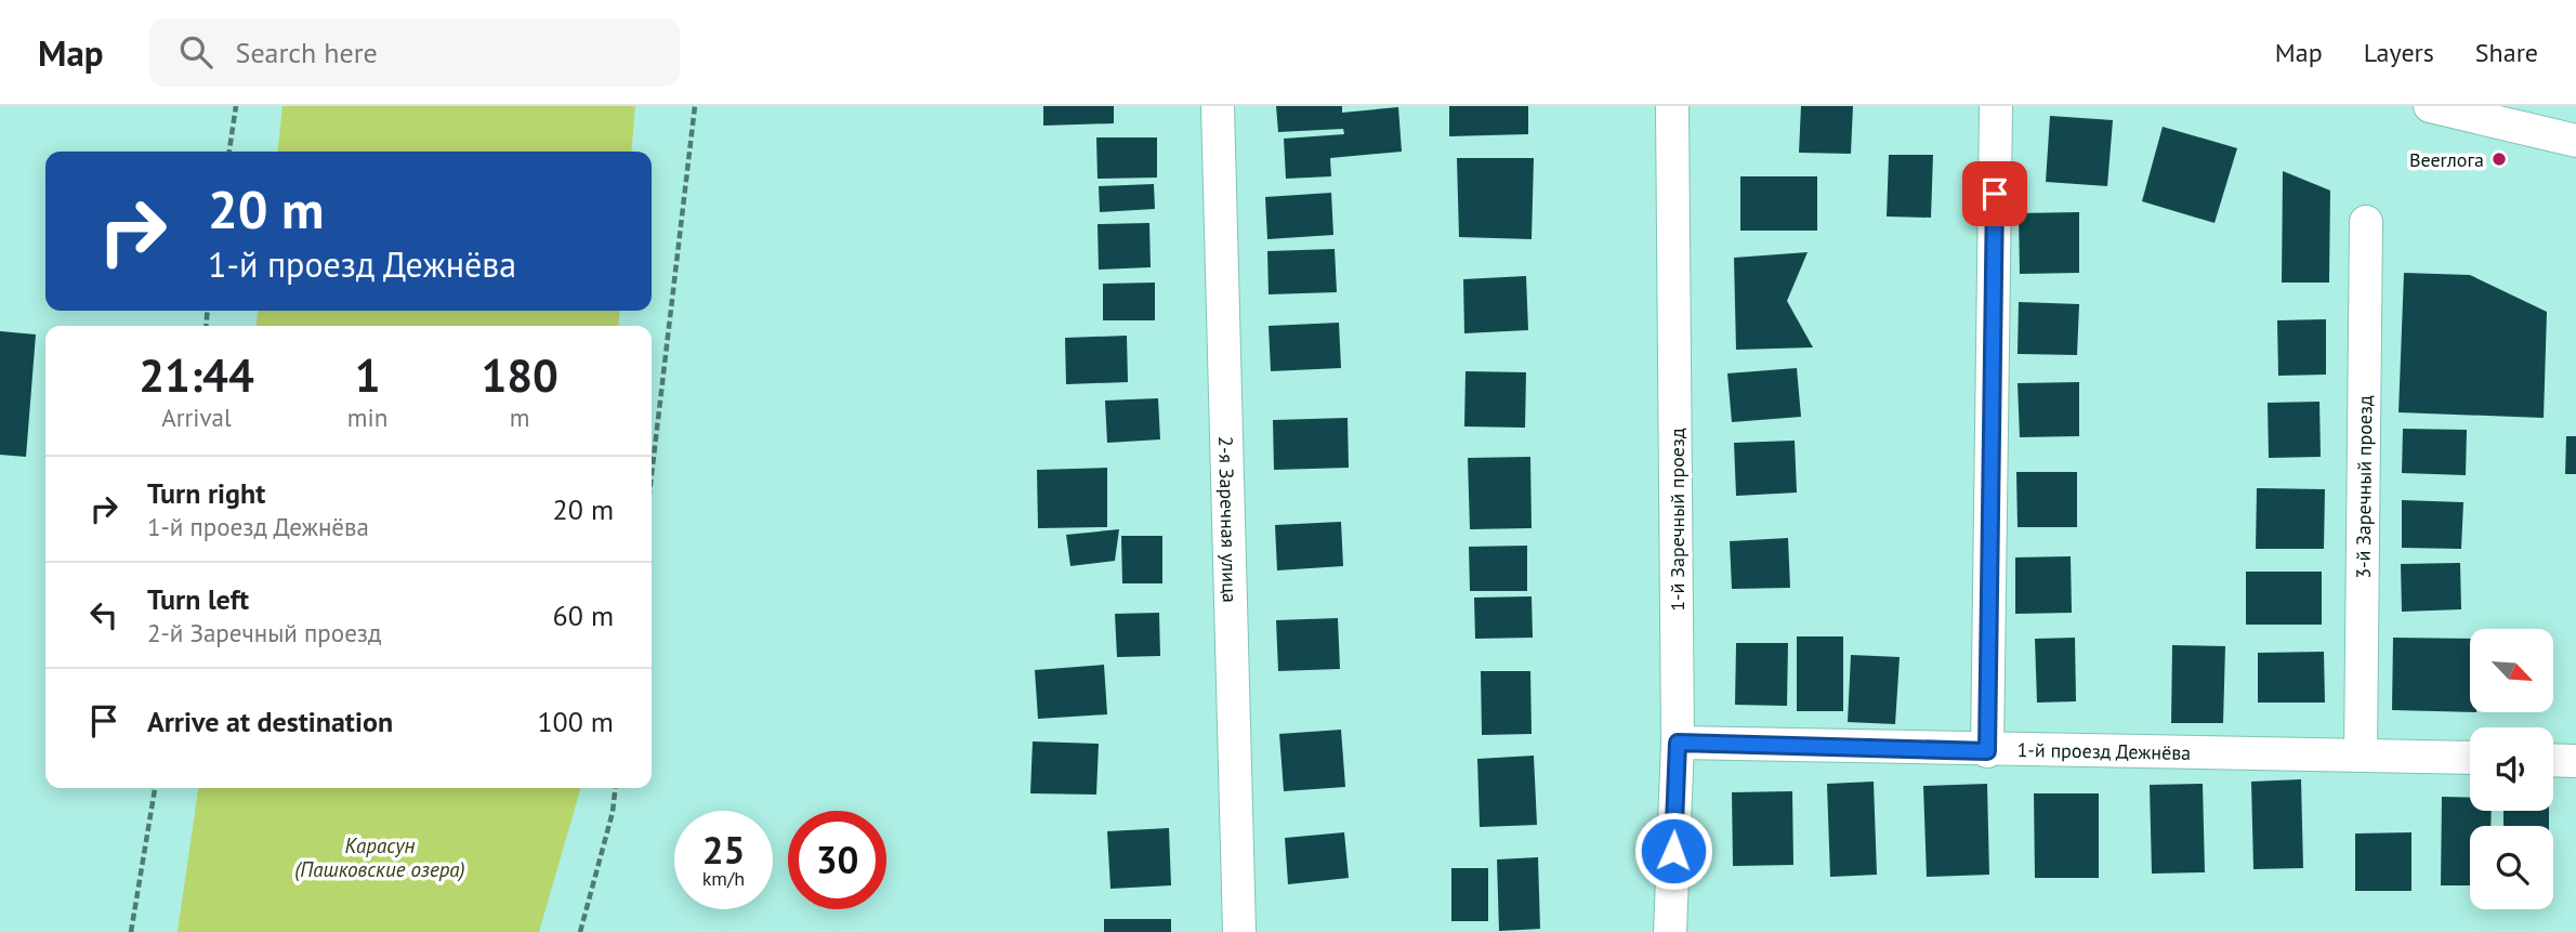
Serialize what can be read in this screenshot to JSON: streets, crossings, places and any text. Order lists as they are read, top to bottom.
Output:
{
  "streets": {
    "street": [
      "3-й Заречный проезд",
      "2-я Заречная улица",
      "1-й Заречный проезд",
      "1-й проезд Дежнёва"
    ]
  },
  "crossings": [
    ["3-й Заречный проезд", "1-й проезд Дежнёва"],
    ["1-й Заречный проезд", "1-й проезд Дежнёва"]
  ],
  "water": ["Карасун (Пашковские озера)"],
  "places": ["Beerлога"],
  "north": "bottom right",
  "page": {
    "header": "Map",
    "search": "Search here",
    "nav": ["Map", "Layers", "Share"],
    "turn": ["20 m", "1-й проезд Дежнёва"],
    "eta": [
      "21:44",
      "Arrival",
      "1",
      "min",
      "180",
      "m"
    ],
    "list": [
      {
        "name": "Turn right",
        "note": "1-й проезд Дежнёва",
        "value": "20 m"
      },
      {
        "name": "Turn left",
        "note": "2-й Заречный проезд",
        "value": "60 m"
      },
      {
        "name": "Arrive at destination",
        "value": "100 m"
      }
    ],
    "speed": "25 km/h",
    "limit": "30"
  }
}
